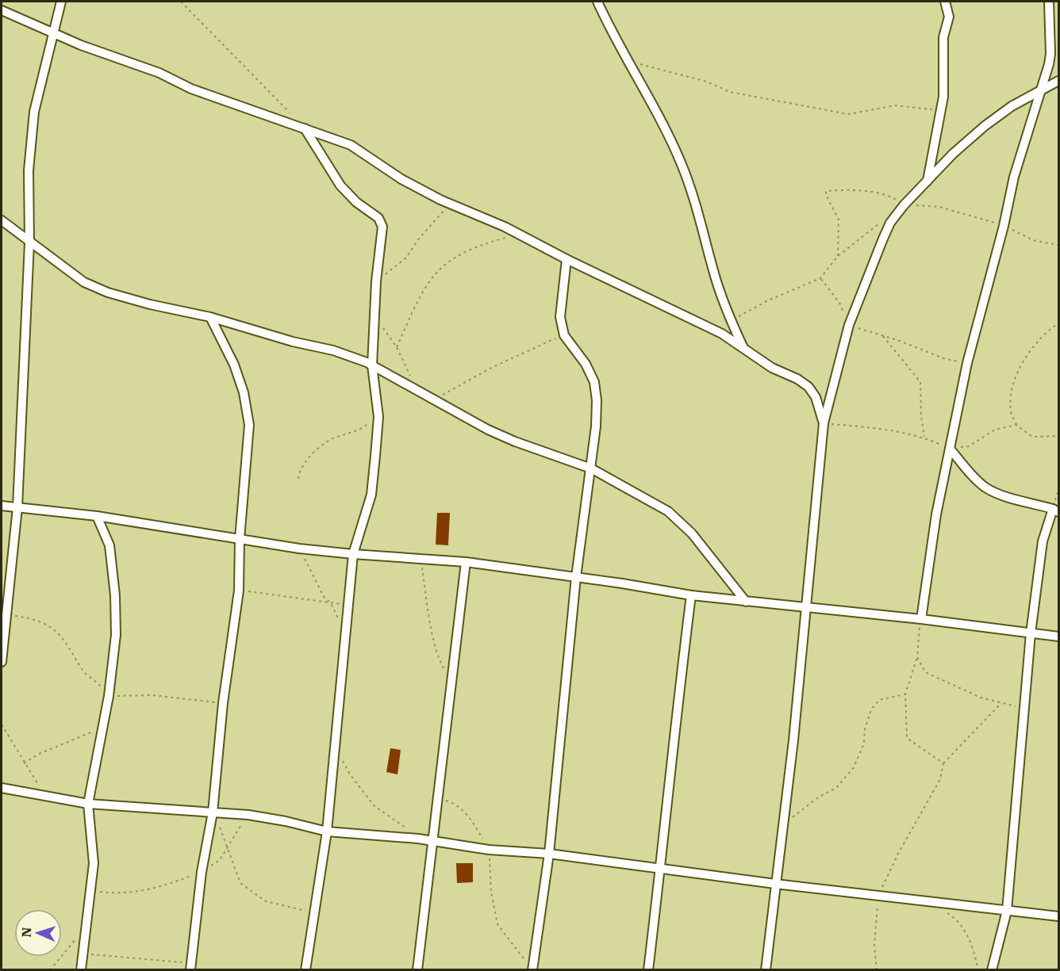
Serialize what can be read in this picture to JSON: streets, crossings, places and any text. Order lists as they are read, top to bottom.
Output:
{
  "north": "left"
}
